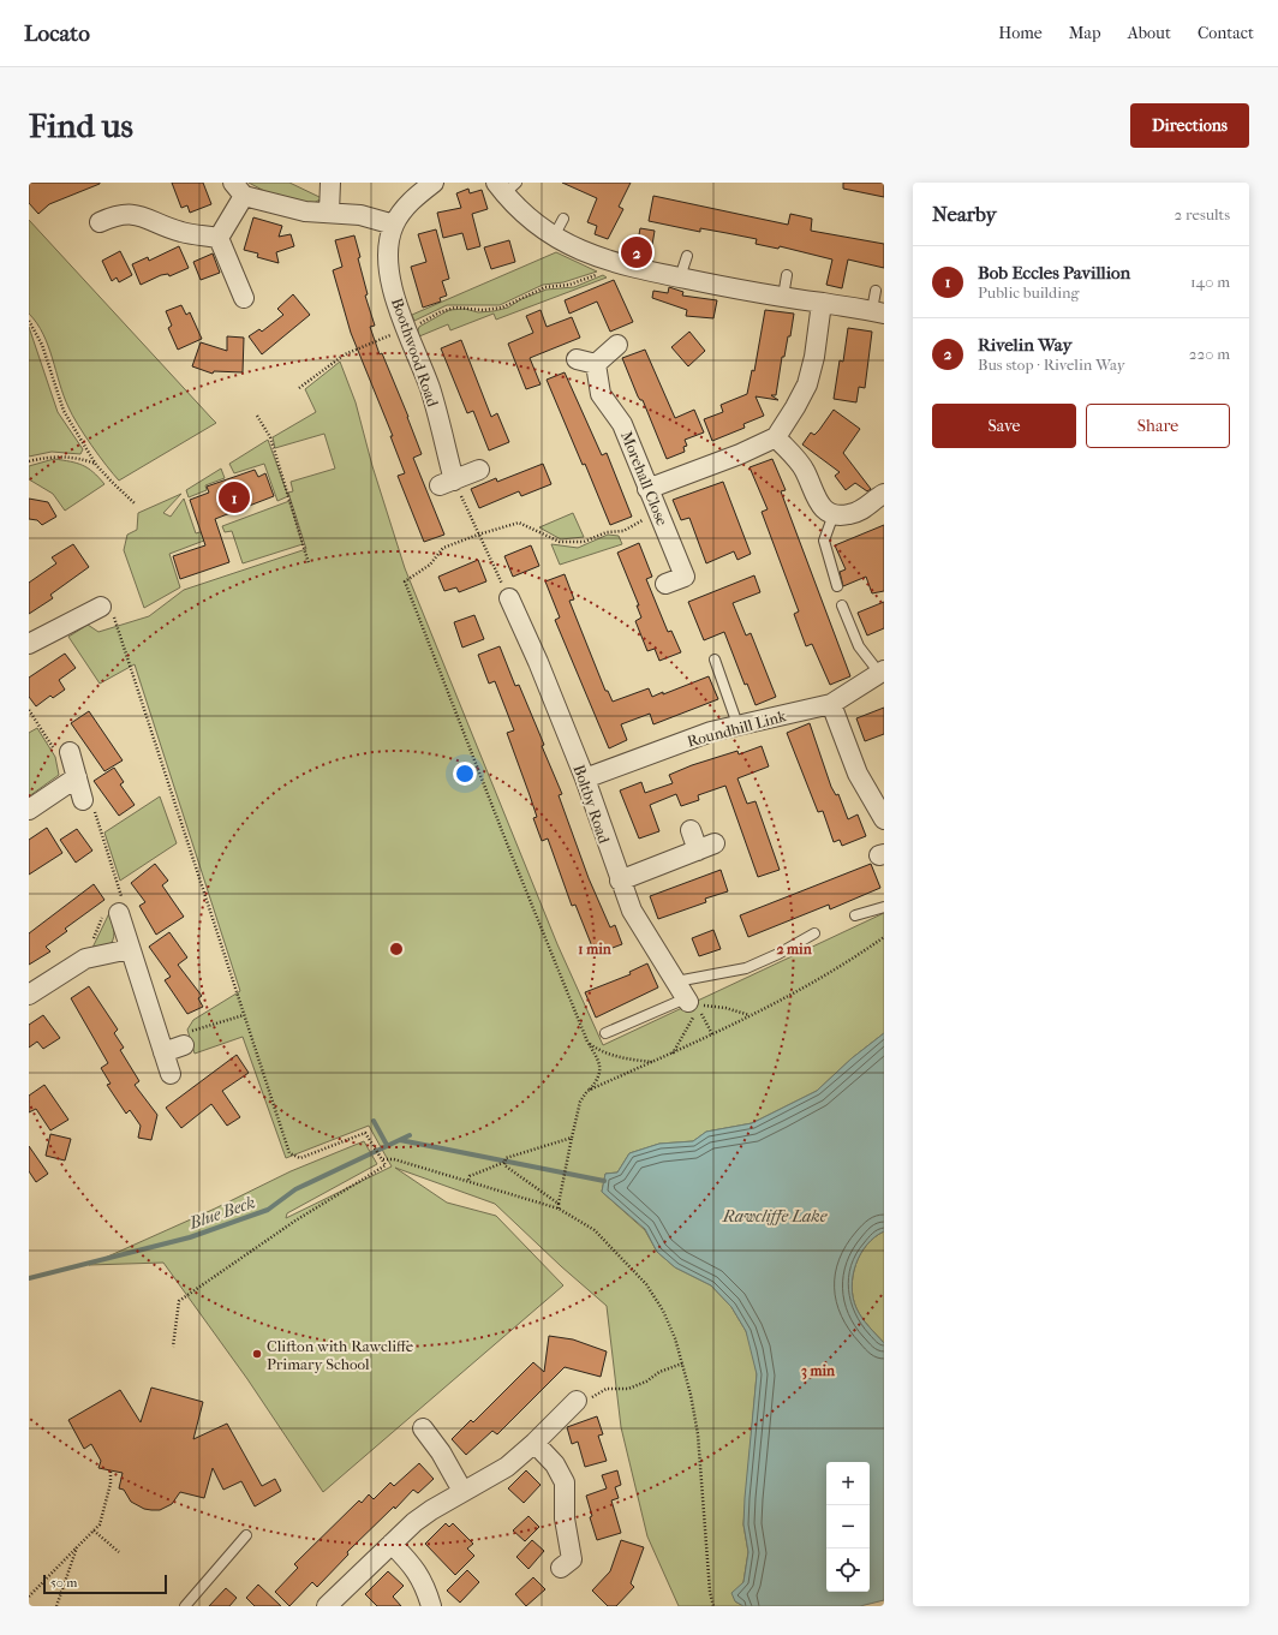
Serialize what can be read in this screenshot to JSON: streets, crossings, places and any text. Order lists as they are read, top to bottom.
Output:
{
  "streets": {
    "street": [
      "Boothwood Road",
      "Morehall Close",
      "Roundhill Link",
      "Boltby Road"
    ]
  },
  "crossings": [
    ["Roundhill Link", "Boltby Road"]
  ],
  "water": ["Blue Beck", "Rawcliffe Lake"],
  "places": ["Clifton with Rawcliffe Primary School"],
  "scale_bar": "50 m",
  "page": {
    "header": "Locato",
    "nav": [
      "Home",
      "Map",
      "About",
      "Contact"
    ],
    "buttons": [
      "Directions",
      ["Save", "Share"]
    ],
    "title": "Find us",
    "heading": ["Nearby", "2 results"],
    "pins": ["2", "1"],
    "list": [
      {
        "mark": "1",
        "name": "Bob Eccles Pavillion",
        "note": "Public building",
        "value": "140 m"
      },
      {
        "mark": "2",
        "name": "Rivelin Way",
        "note": "Bus stop · Rivelin Way",
        "value": "220 m"
      }
    ],
    "map_buttons": ["+", "−"],
    "scale": "50 m"
  },
  "rings": ["1 min", "2 min", "3 min"]
}
